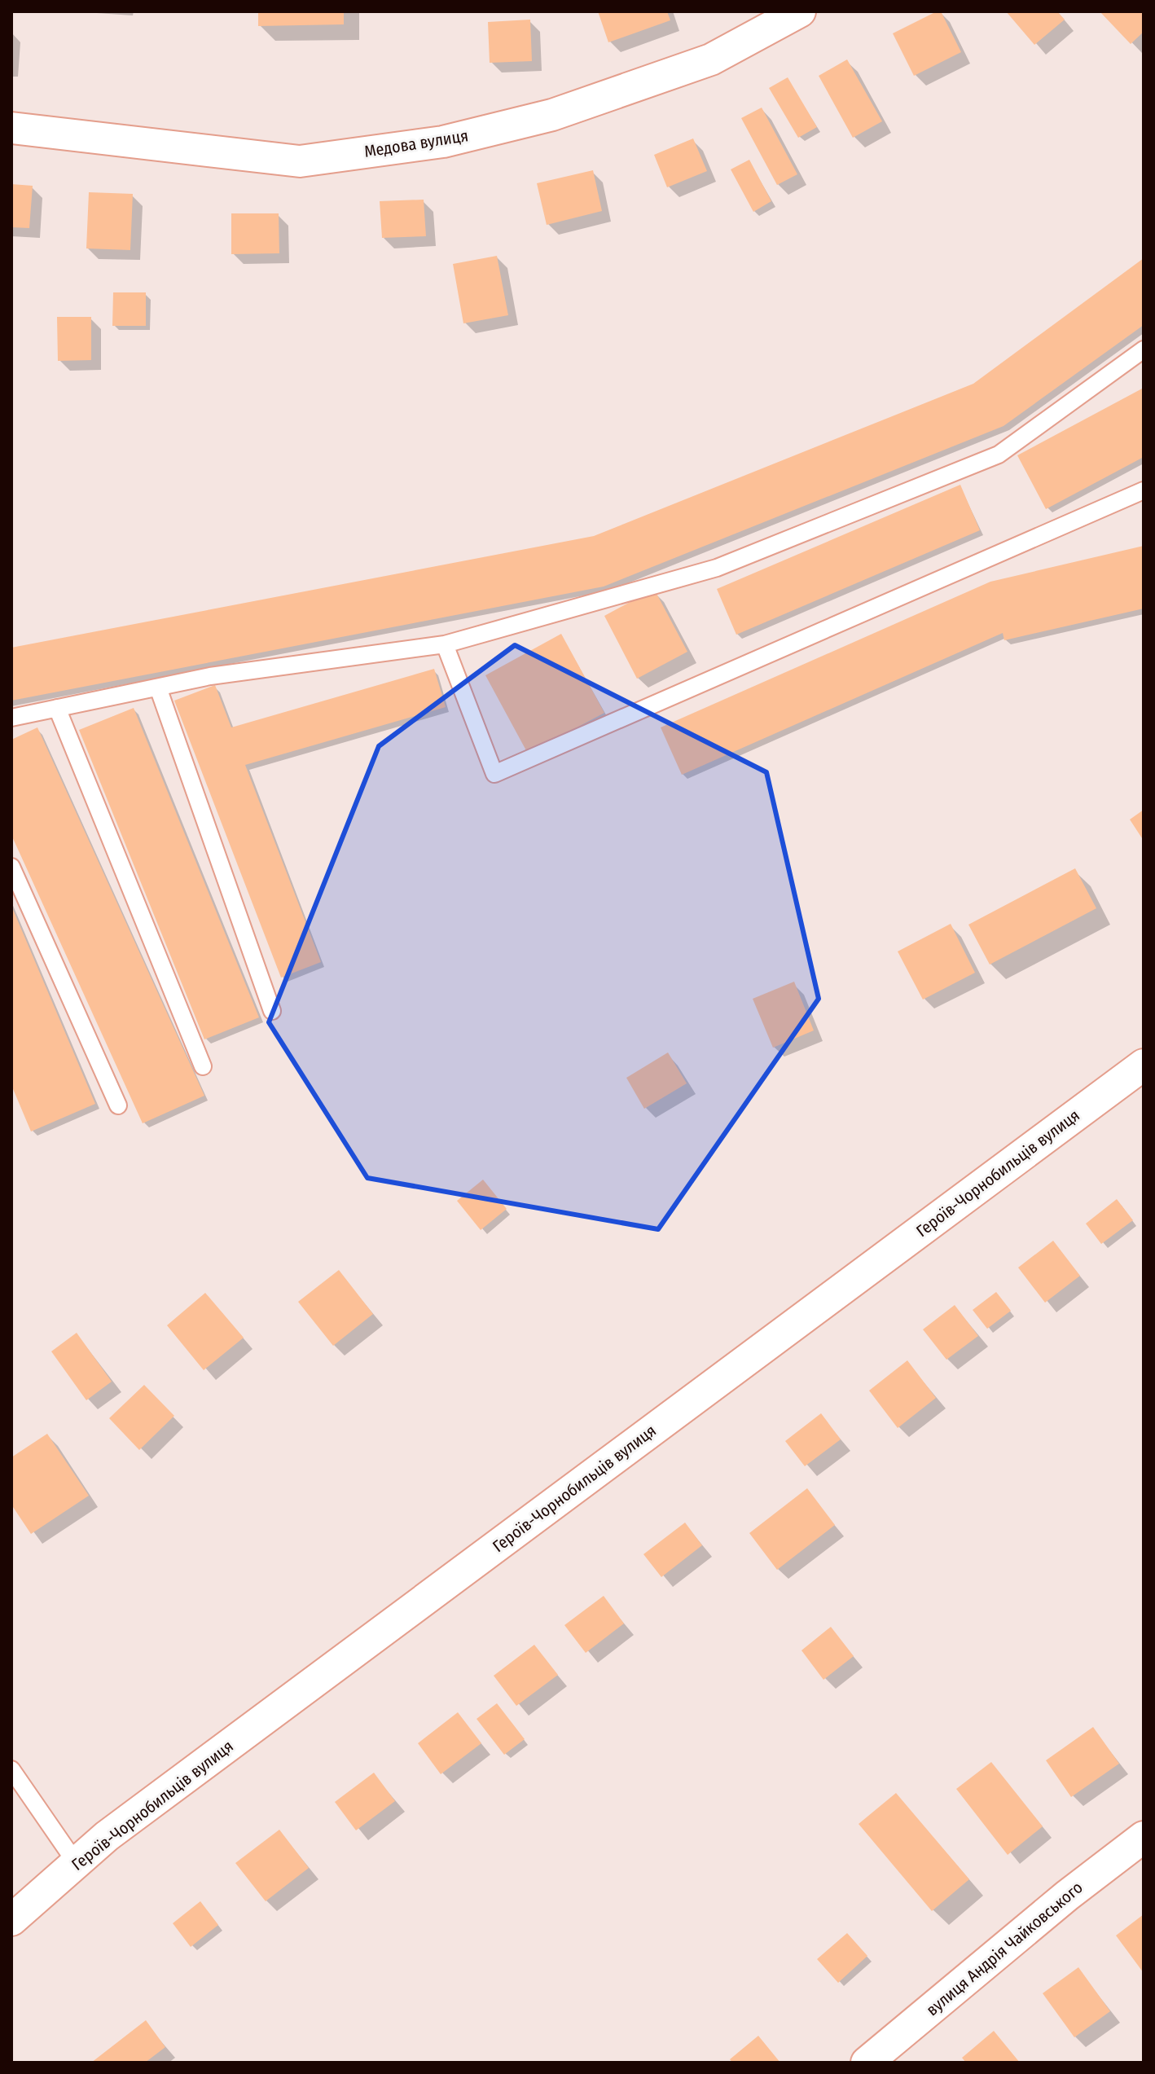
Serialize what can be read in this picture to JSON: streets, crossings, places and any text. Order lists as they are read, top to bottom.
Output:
{
  "streets": {
    "street": ["Медова вулиця", "Героїв-Чорнобильців вулиця", "вулиця Андрія Чайковського"]
  }
}
